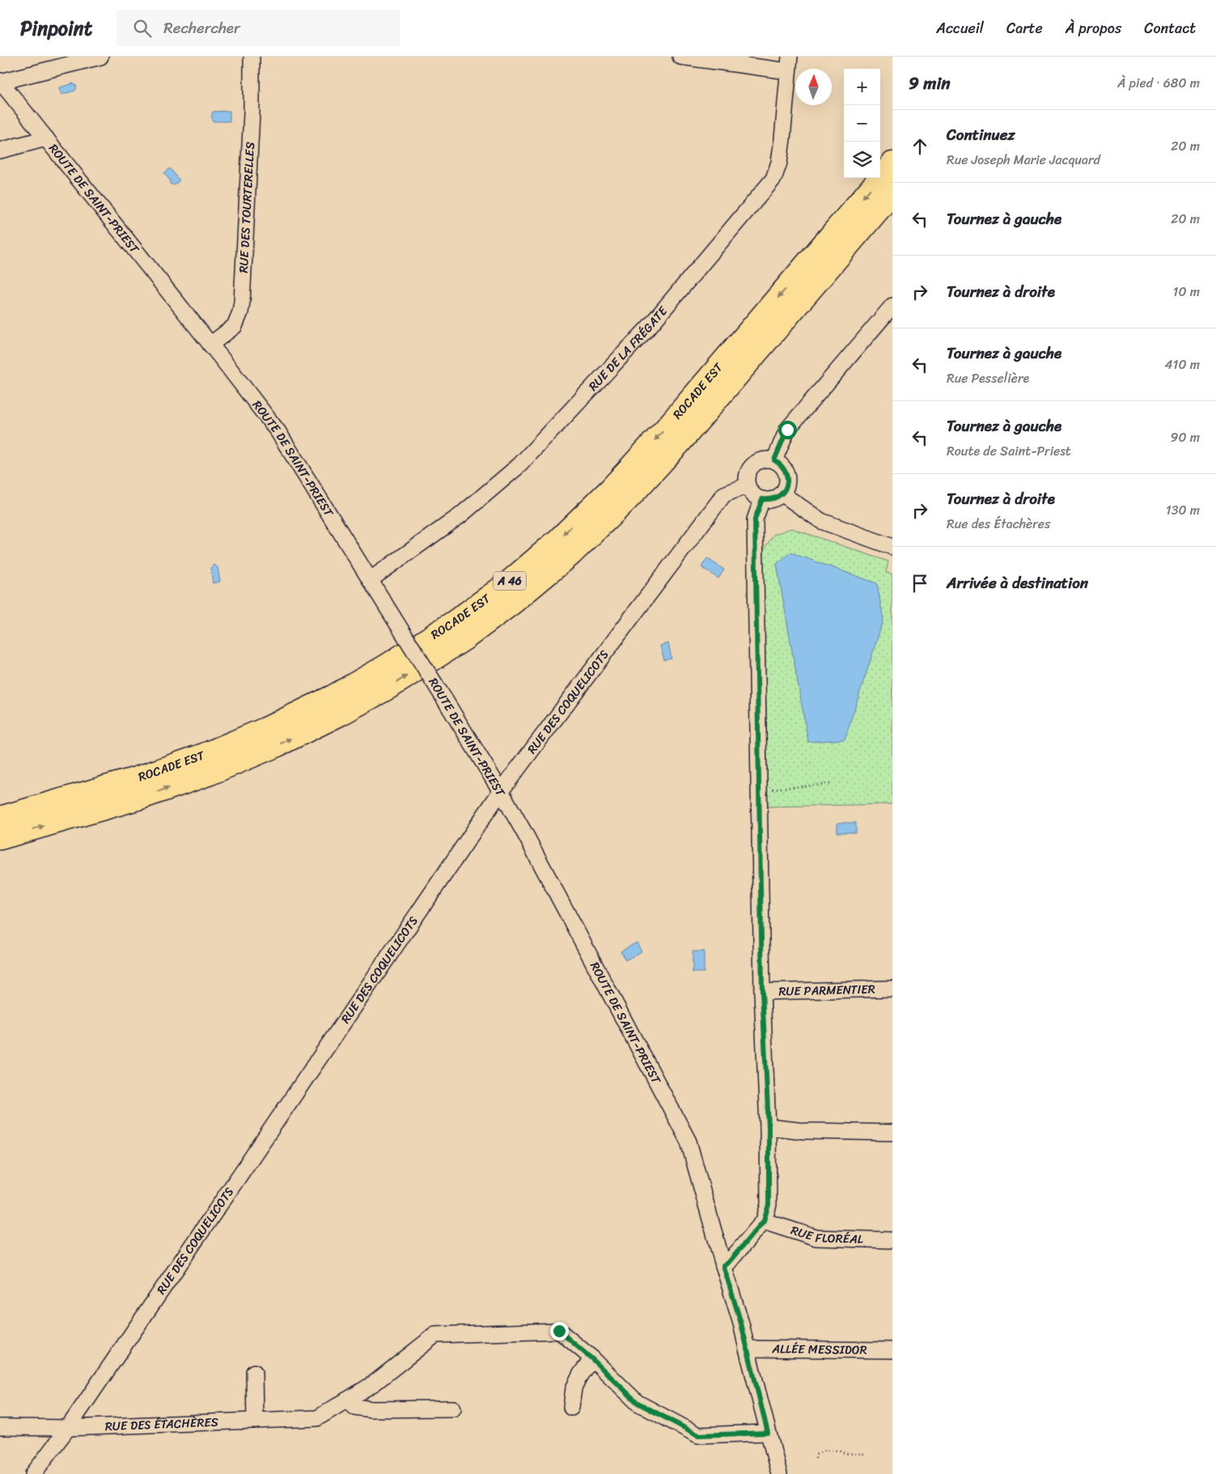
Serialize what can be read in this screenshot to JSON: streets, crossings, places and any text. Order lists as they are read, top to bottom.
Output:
{
  "streets": {
    "highway": ["ROCADE EST", "A 46"],
    "street": [
      "ROUTE DE SAINT-PRIEST",
      "RUE DES TOURTERELLES",
      "RUE DE LA FRÉGATE",
      "RUE DES COQUELICOTS",
      "RUE PARMENTIER",
      "RUE FLORÉAL",
      "ALLÉE MESSIDOR",
      "RUE DES ÉTACHÈRES"
    ]
  },
  "crossings": [
    ["ROUTE DE SAINT-PRIEST", "RUE DES TOURTERELLES"],
    ["ROUTE DE SAINT-PRIEST", "RUE DE LA FRÉGATE"],
    ["ROUTE DE SAINT-PRIEST", "RUE DES COQUELICOTS"],
    ["ROUTE DE SAINT-PRIEST", "ALLÉE MESSIDOR"],
    ["ROUTE DE SAINT-PRIEST", "RUE DES ÉTACHÈRES"],
    ["RUE DES COQUELICOTS", "RUE DES ÉTACHÈRES"]
  ],
  "north": "top",
  "page": {
    "header": "Pinpoint",
    "search": "Rechercher",
    "nav": [
      "Accueil",
      "Carte",
      "À propos",
      "Contact"
    ],
    "heading": ["9 min", "À pied · 680 m"],
    "map_buttons": ["+", "−"],
    "list": [
      ["Continuez", "Rue Joseph Marie Jacquard", "20 m"],
      ["Tournez à gauche", "20 m"],
      ["Tournez à droite", "10 m"],
      ["Tournez à gauche", "Rue Pesselière", "410 m"],
      ["Tournez à gauche", "Route de Saint-Priest", "90 m"],
      ["Tournez à droite", "Rue des Étachères", "130 m"],
      "Arrivée à destination"
    ]
  }
}
